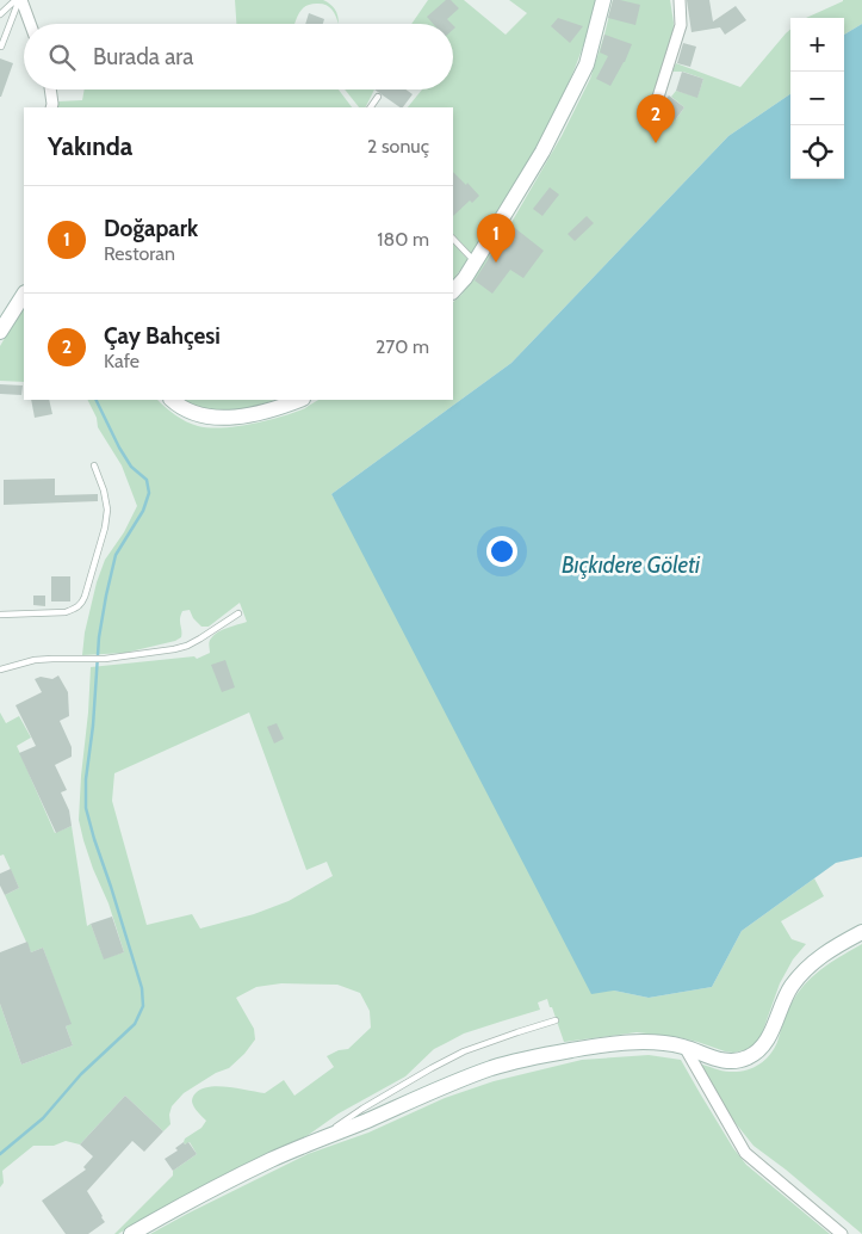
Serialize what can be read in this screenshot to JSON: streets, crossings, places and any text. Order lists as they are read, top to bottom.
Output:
{
  "water": ["Bıçkıdere Göleti"],
  "page": {
    "map_buttons": ["+", "−"],
    "search": "Burada ara",
    "pins": ["2", "1"],
    "heading": ["Yakında", "2 sonuç"],
    "list": [
      {
        "mark": "1",
        "name": "Doğapark",
        "note": "Restoran",
        "value": "180 m"
      },
      {
        "mark": "2",
        "name": "Çay Bahçesi",
        "note": "Kafe",
        "value": "270 m"
      }
    ]
  }
}
